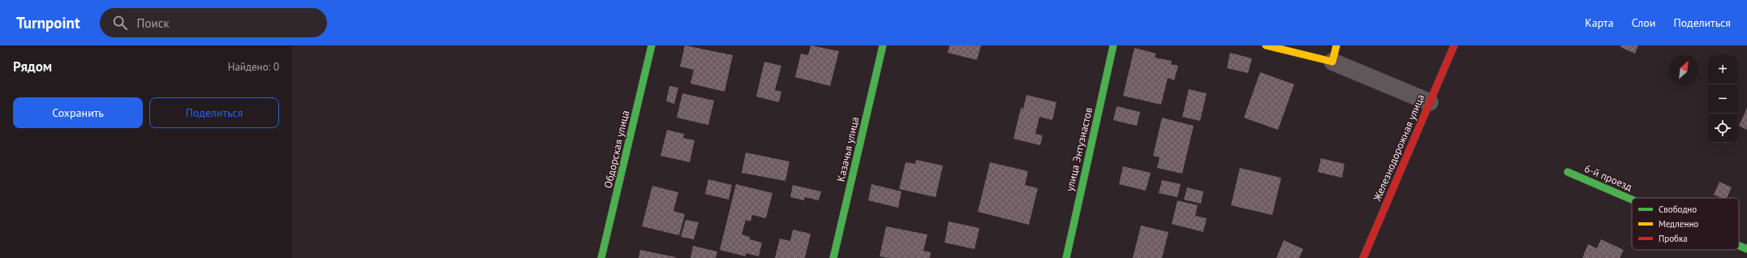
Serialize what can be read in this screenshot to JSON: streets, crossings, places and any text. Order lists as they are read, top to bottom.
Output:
{
  "streets": {
    "street": [
      "Железнодорожная улица",
      "Обдорская улица",
      "Казачья улица",
      "улица Энтузиастов",
      "6-й проезд"
    ]
  },
  "legend": ["Свободно", "Медленно", "Пробка"],
  "north": "top right",
  "page": {
    "header": "Turnpoint",
    "search": "Поиск",
    "nav": ["Карта", "Слои", "Поделиться"],
    "heading": ["Рядом", "Найдено: 0"],
    "map_buttons": ["+", "−"],
    "buttons": ["Сохранить", "Поделиться"]
  }
}
